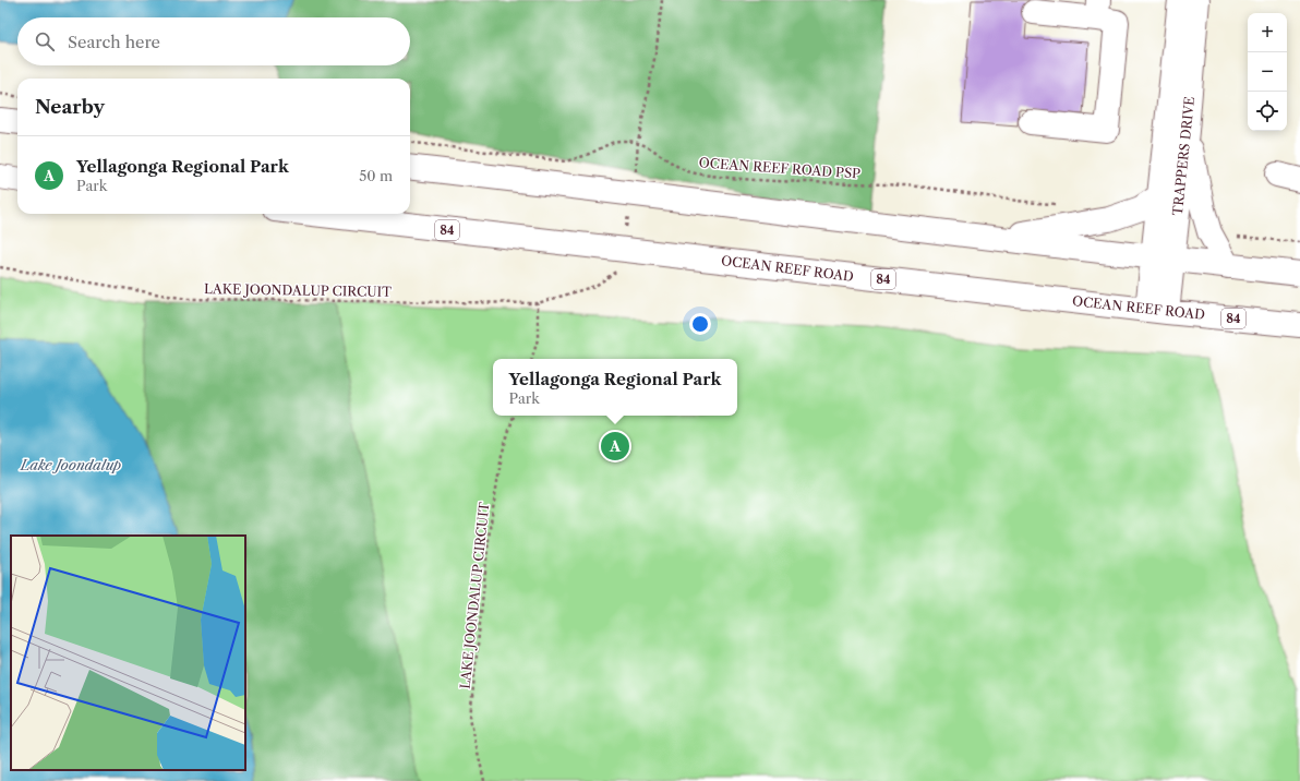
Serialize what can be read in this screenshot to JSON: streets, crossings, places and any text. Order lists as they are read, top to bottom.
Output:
{
  "streets": {
    "main road": ["TRAPPERS DRIVE", "84", "OCEAN REEF ROAD"],
    "path": ["OCEAN REEF ROAD PSP", "LAKE JOONDALUP CIRCUIT"]
  },
  "crossings": [
    ["TRAPPERS DRIVE", "OCEAN REEF ROAD"],
    ["OCEAN REEF ROAD", "LAKE JOONDALUP CIRCUIT"]
  ],
  "water": ["Lake Joondalup"],
  "page": {
    "map_buttons": ["+", "−"],
    "search": "Search here",
    "heading": "Nearby",
    "list": [
      {
        "mark": "A",
        "name": "Yellagonga Regional Park",
        "note": "Park",
        "value": "50 m"
      }
    ],
    "popup": ["Yellagonga Regional Park", "Park"],
    "pins": "A"
  }
}
